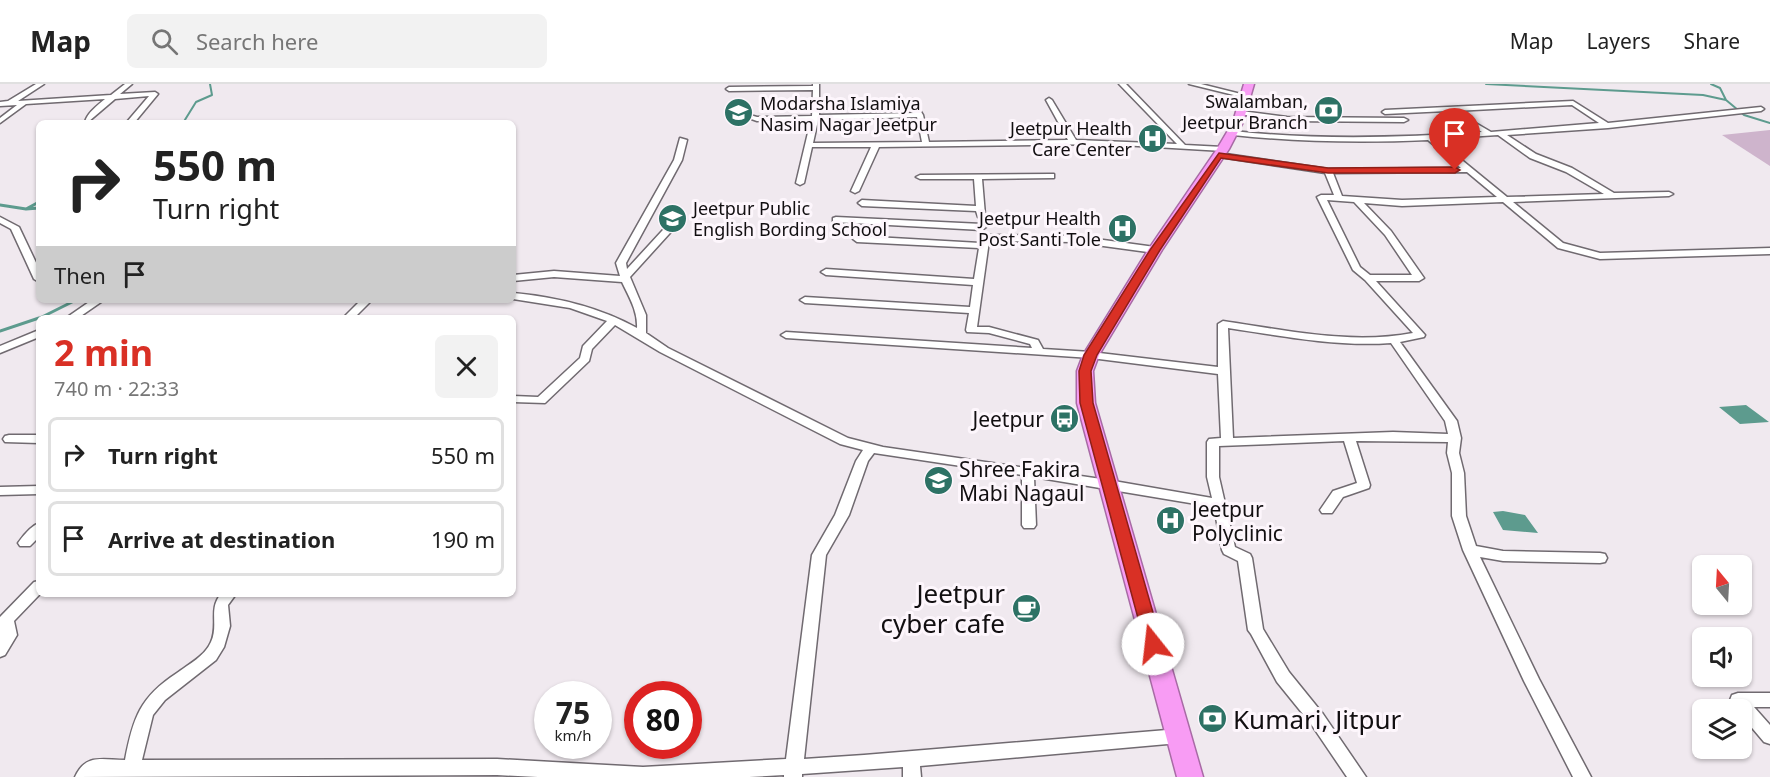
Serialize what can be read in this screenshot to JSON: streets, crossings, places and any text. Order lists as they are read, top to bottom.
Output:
{
  "places": {
    "bank": ["Swalamban, Jeetpur Branch", "Kumari, Jitpur"],
    "school or university": ["Modarsha Islamiya Nasim Nagar Jeetpur", "Jeetpur Public English Bording School", "Shree Fakira Mabi Nagaul"],
    "hospital": ["Jeetpur Health Care Center", "Jeetpur Health Post Santi Tole", "Jeetpur Polyclinic"],
    "bus stop": ["Jeetpur"],
    "cafe": ["Jeetpur cyber cafe"]
  },
  "north": "top",
  "page": {
    "header": "Map",
    "search": "Search here",
    "nav": ["Map", "Layers", "Share"],
    "turn": ["550 m", "Turn right"],
    "then": "Then",
    "heading": ["2 min", "740 m · 22:33"],
    "list": [
      {
        "name": "Turn right",
        "value": "550 m"
      },
      {
        "name": "Arrive at destination",
        "value": "190 m"
      }
    ],
    "speed": "75 km/h",
    "limit": "80"
  }
}
